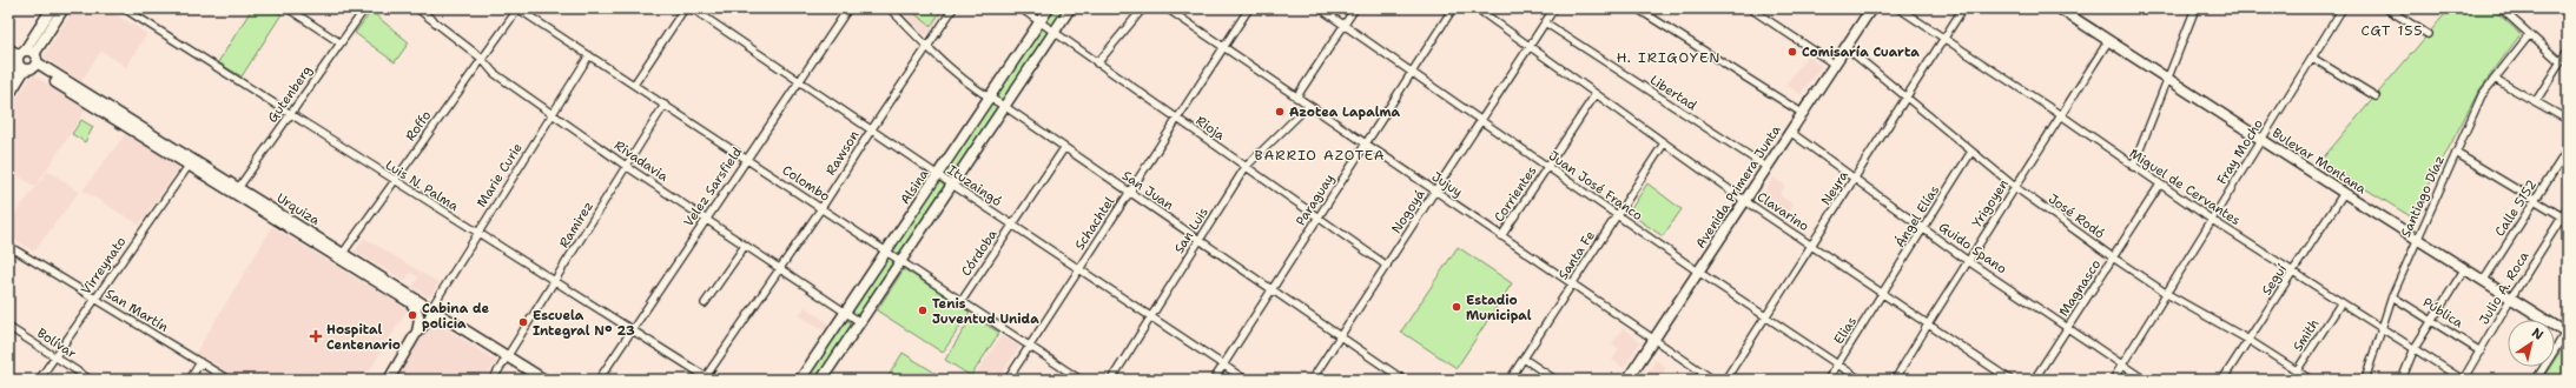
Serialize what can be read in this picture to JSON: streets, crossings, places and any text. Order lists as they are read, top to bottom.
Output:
{
  "streets": {
    "main road": [
      "Bulevar Montana",
      "Alsina",
      "Avenida Primera Junta",
      "Urquiza"
    ],
    "street": [
      "Libertad",
      "Gutenberg",
      "Roffo",
      "Rioja",
      "Fray Mocho",
      "Rawson",
      "Rivadavia",
      "Marie Curie",
      "Colombo",
      "Jujuy",
      "Luis N. Palma",
      "Ituzaingó",
      "Juan José Franco",
      "Velez Sarsfield",
      "Miguel de Cervantes",
      "Neyra",
      "San Juan",
      "Corrientes",
      "Santiago Díaz",
      "Paraguay",
      "Yrigoyen",
      "Calle 5152",
      "Nogoyá",
      "Clavarino",
      "Ángel Elías",
      "José Rodó",
      "Schachtel",
      "Ramirez",
      "San Luis",
      "Guido Spano",
      "Córdoba",
      "Santa Fe",
      "Virreynato",
      "Seguí",
      "Magnasco",
      "Julio A. Roca",
      "San Martín",
      "Pública",
      "Elias",
      "Smith",
      "Bolívar"
    ]
  },
  "crossings": [
    ["Libertad", "Avenida Primera Junta"],
    ["Libertad", "Nogoyá"],
    ["Gutenberg", "Luis N. Palma"],
    ["Gutenberg", "Urquiza"],
    ["Roffo", "Rivadavia"],
    ["Roffo", "Colombo"],
    ["Roffo", "Luis N. Palma"],
    ["Roffo", "Urquiza"],
    ["Rioja", "Alsina"],
    ["Rioja", "Paraguay"],
    ["Rioja", "Nogoyá"],
    ["Rioja", "Schachtel"],
    ["Rioja", "San Luis"],
    ["Fray Mocho", "Bulevar Montana"],
    ["Fray Mocho", "Miguel de Cervantes"],
    ["Fray Mocho", "José Rodó"],
    ["Fray Mocho", "Guido Spano"],
    ["Rawson", "Rivadavia"],
    ["Rawson", "Colombo"],
    ["Rawson", "Luis N. Palma"],
    ["Rawson", "Ituzaingó"],
    ["Rawson", "San Juan"],
    ["Rivadavia", "Marie Curie"],
    ["Rivadavia", "Velez Sarsfield"],
    ["Rivadavia", "Alsina"],
    ["Rivadavia", "Ramirez"],
    ["Bulevar Montana", "Santiago Díaz"],
    ["Bulevar Montana", "Yrigoyen"],
    ["Bulevar Montana", "Calle 5152"],
    ["Bulevar Montana", "Seguí"],
    ["Bulevar Montana", "Julio A. Roca"],
    ["Marie Curie", "Colombo"],
    ["Marie Curie", "Luis N. Palma"],
    ["Marie Curie", "Urquiza"],
    ["Colombo", "Velez Sarsfield"],
    ["Colombo", "Alsina"],
    ["Colombo", "Schachtel"],
    ["Colombo", "Ramirez"],
    ["Colombo", "Córdoba"],
    ["Jujuy", "Avenida Primera Junta"],
    ["Jujuy", "Corrientes"],
    ["Jujuy", "Paraguay"],
    ["Jujuy", "Nogoyá"],
    ["Jujuy", "Schachtel"],
    ["Jujuy", "San Luis"],
    ["Jujuy", "Santa Fe"],
    ["Luis N. Palma", "Velez Sarsfield"],
    ["Luis N. Palma", "Ramirez"],
    ["Ituzaingó", "Velez Sarsfield"],
    ["Ituzaingó", "Alsina"],
    ["Ituzaingó", "Paraguay"],
    ["Ituzaingó", "Schachtel"],
    ["Ituzaingó", "San Luis"],
    ["Ituzaingó", "Córdoba"],
    ["Juan José Franco", "Avenida Primera Junta"],
    ["Juan José Franco", "Neyra"],
    ["Juan José Franco", "Corrientes"],
    ["Juan José Franco", "Paraguay"],
    ["Juan José Franco", "Nogoyá"],
    ["Juan José Franco", "Santa Fe"],
    ["Juan José Franco", "Elias"],
    ["Alsina", "San Juan"],
    ["Avenida Primera Junta", "Clavarino"],
    ["Avenida Primera Junta", "José Rodó"],
    ["Avenida Primera Junta", "Guido Spano"],
    ["Miguel de Cervantes", "Neyra"],
    ["Miguel de Cervantes", "Santiago Díaz"],
    ["Miguel de Cervantes", "Yrigoyen"],
    ["Miguel de Cervantes", "Seguí"],
    ["Miguel de Cervantes", "Magnasco"],
    ["Miguel de Cervantes", "Julio A. Roca"],
    ["Miguel de Cervantes", "Smith"],
    ["Neyra", "Clavarino"],
    ["Neyra", "José Rodó"],
    ["Neyra", "Guido Spano"],
    ["San Juan", "Paraguay"],
    ["San Juan", "Nogoyá"],
    ["San Juan", "Schachtel"],
    ["San Juan", "San Luis"],
    ["San Juan", "Córdoba"],
    ["Corrientes", "Clavarino"],
    ["Santiago Díaz", "Pública"],
    ["Yrigoyen", "Clavarino"],
    ["Yrigoyen", "José Rodó"],
    ["Yrigoyen", "Guido Spano"],
    ["Urquiza", "Ramirez"],
    ["Urquiza", "Virreynato"],
    ["Nogoyá", "Clavarino"],
    ["Clavarino", "Ángel Elías"],
    ["Clavarino", "Santa Fe"],
    ["Clavarino", "Elias"],
    ["Ángel Elías", "José Rodó"],
    ["Ángel Elías", "Guido Spano"],
    ["Ángel Elías", "Elias"],
    ["José Rodó", "Seguí"],
    ["José Rodó", "Magnasco"],
    ["José Rodó", "Smith"],
    ["Guido Spano", "Magnasco"],
    ["Virreynato", "San Martín"],
    ["Virreynato", "Bolívar"],
    ["Julio A. Roca", "Pública"]
  ],
  "districts": ["CGT 155", "H. IRIGOYEN", "BARRIO AZOTEA"],
  "places": {
    "other": [
      "Comisaría Cuarta",
      "Azotea Lapalma",
      "Estadio Municipal",
      "Tenis Juventud Unida",
      "Cabina de policia",
      "Escuela Integral N° 23"
    ],
    "health": ["Hospital Centenario"]
  },
  "north": "top right"
}
